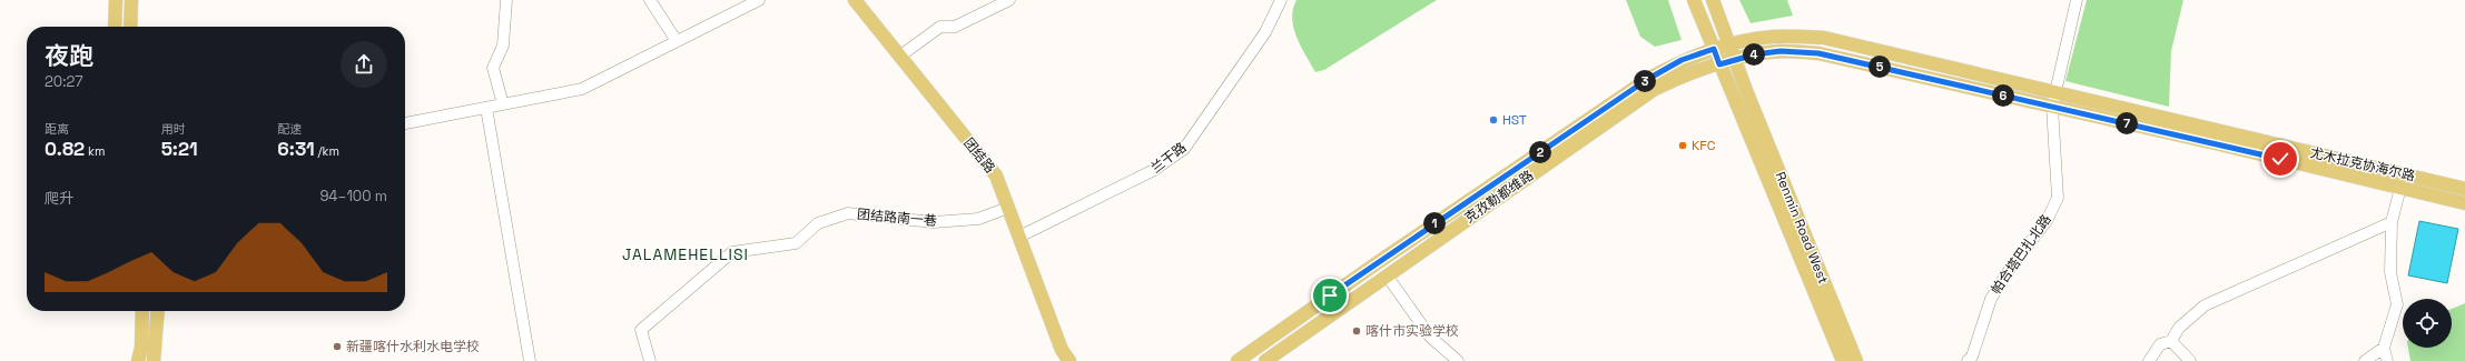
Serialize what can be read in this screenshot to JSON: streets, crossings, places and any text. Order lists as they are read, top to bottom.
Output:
{
  "streets": {
    "main road": [
      "团结路",
      "尤木拉克协海尔路",
      "克孜勒都维路",
      "Renmin Road West"
    ],
    "street": ["兰干路", "团结路南一巷", "帕合塔巴扎北路"]
  },
  "crossings": [
    ["团结路", "兰干路"],
    ["团结路", "团结路南一巷"],
    ["尤木拉克协海尔路", "克孜勒都维路"],
    ["尤木拉克协海尔路", "Renmin Road West"],
    ["尤木拉克协海尔路", "帕合塔巴扎北路"],
    ["克孜勒都维路", "Renmin Road West"]
  ],
  "districts": ["JALAMEHELLISI"],
  "places": [
    "HST",
    "KFC",
    "喀什市实验学校",
    "新疆喀什水利水电学校"
  ],
  "page": {
    "heading": ["夜跑", "20:27"],
    "pins": [
      "4",
      "5",
      "3",
      "6",
      "7",
      "2",
      "1"
    ],
    "stats": [
      ["距离", "0.82 km"],
      ["用时", "5:21"],
      ["配速", "6:31 /km"]
    ],
    "chart": ["爬升", "94–100 m"]
  }
}
